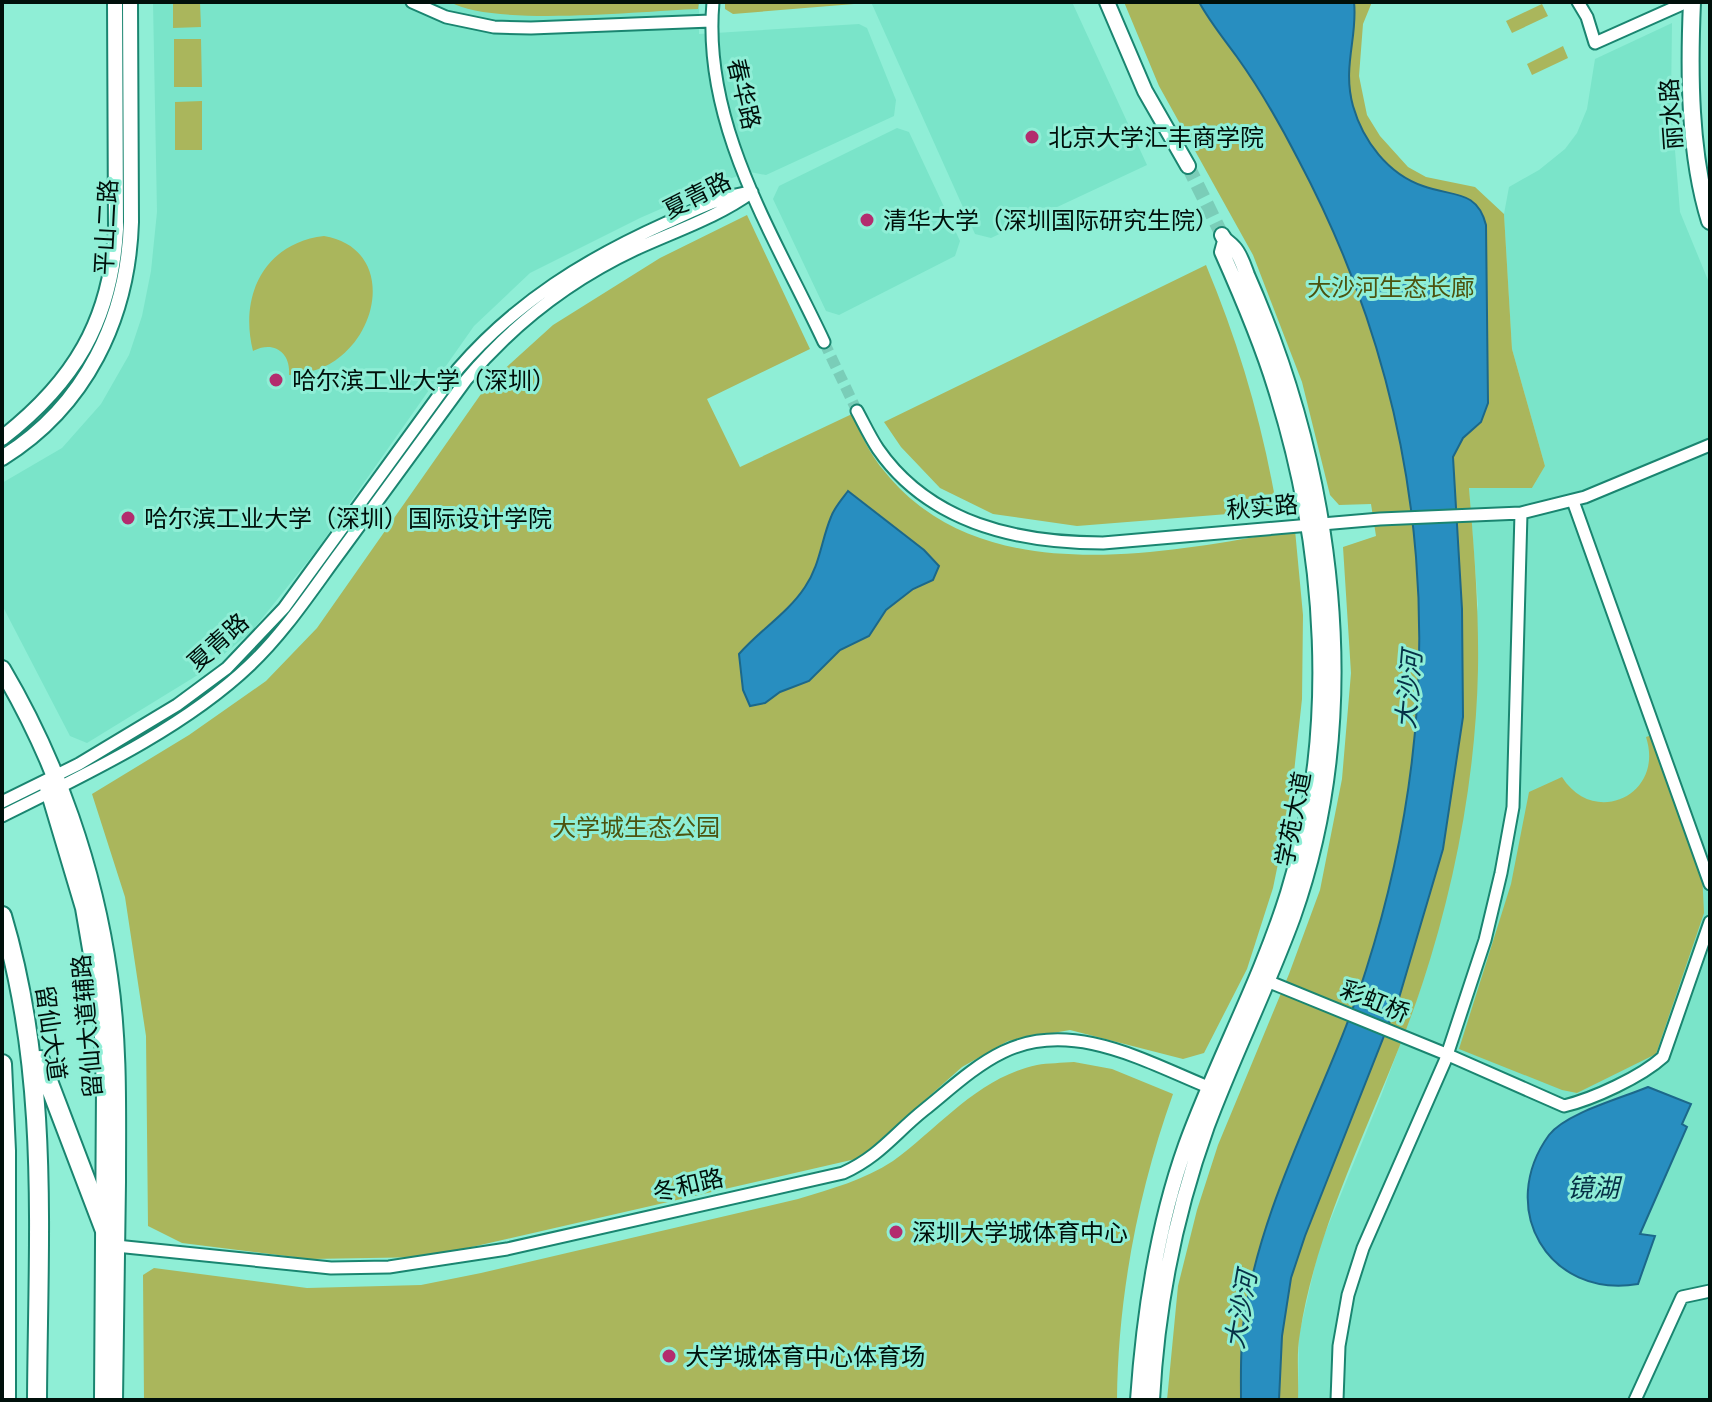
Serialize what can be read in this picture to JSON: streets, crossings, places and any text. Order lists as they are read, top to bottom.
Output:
{
  "streets": {
    "main road": ["丽水路", "留仙大道辅路", "留仙大道"],
    "street": [
      "春华路",
      "夏青路",
      "平山二路",
      "秋实路",
      "学苑大道",
      "彩虹桥",
      "冬和路"
    ]
  },
  "crossings": [
    ["春华路", "夏青路"],
    ["夏青路", "留仙大道辅路"],
    ["秋实路", "学苑大道"],
    ["学苑大道", "彩虹桥"],
    ["学苑大道", "冬和路"],
    ["留仙大道辅路", "冬和路"]
  ],
  "water": ["大沙河", "镜湖"],
  "parks": ["大沙河生态长廊", "大学城生态公园"],
  "places": [
    "北京大学汇丰商学院",
    "清华大学（深圳国际研究生院）",
    "哈尔滨工业大学（深圳）",
    "哈尔滨工业大学（深圳）国际设计学院",
    "深圳大学城体育中心",
    "大学城体育中心体育场"
  ]
}
